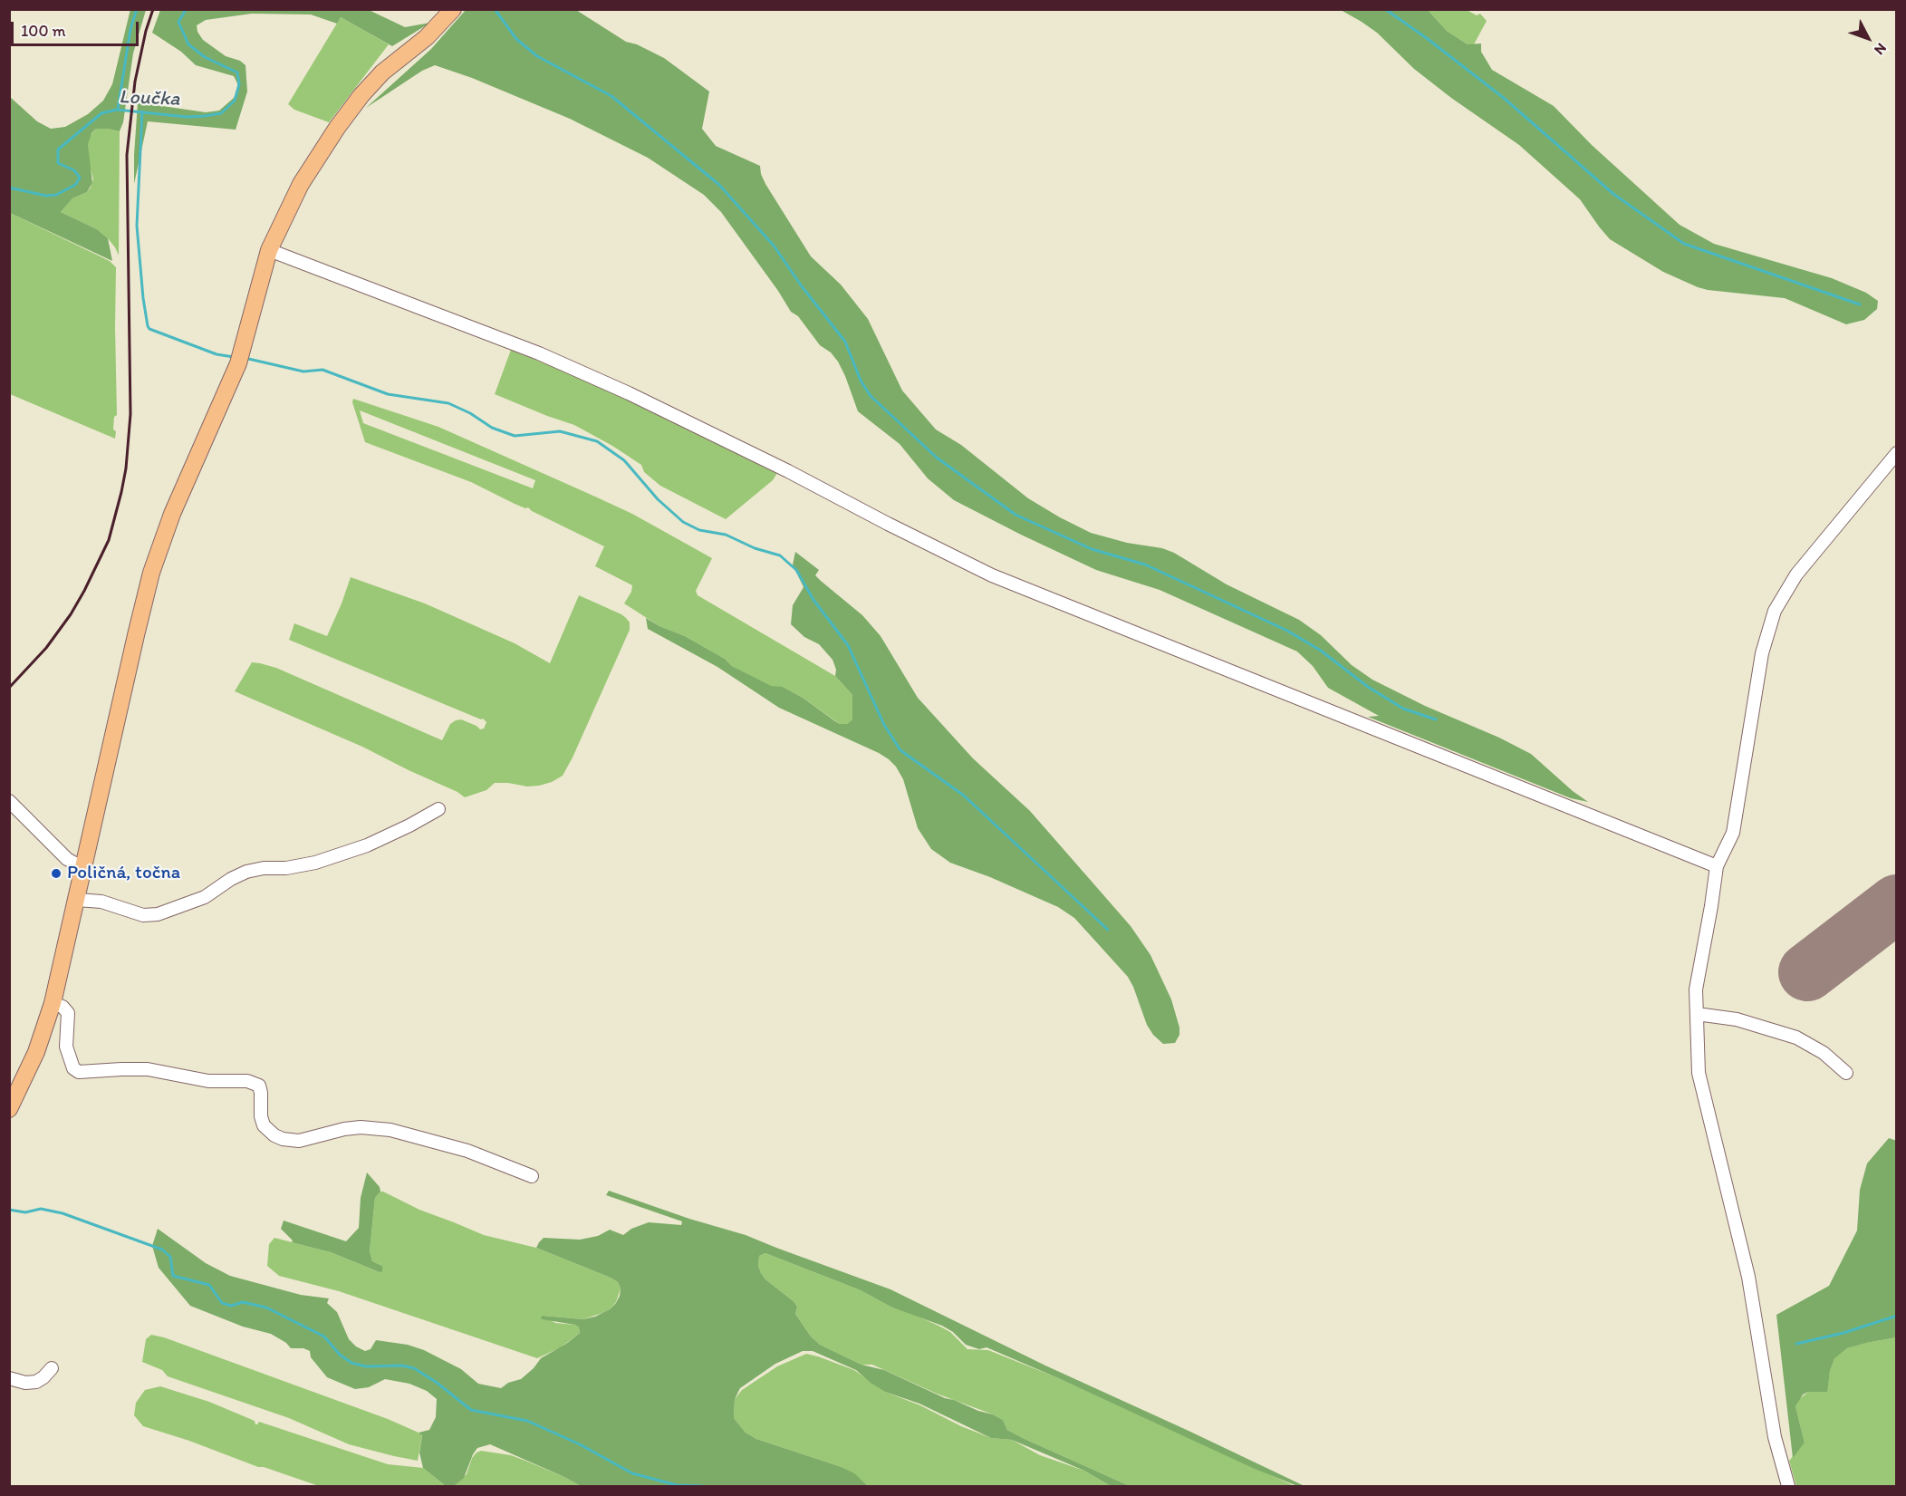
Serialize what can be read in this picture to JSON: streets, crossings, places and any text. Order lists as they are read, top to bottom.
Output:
{
  "water": ["Loučka"],
  "places": ["Poličná, točna"],
  "scale_bar": "100 m",
  "north": "bottom right"
}
